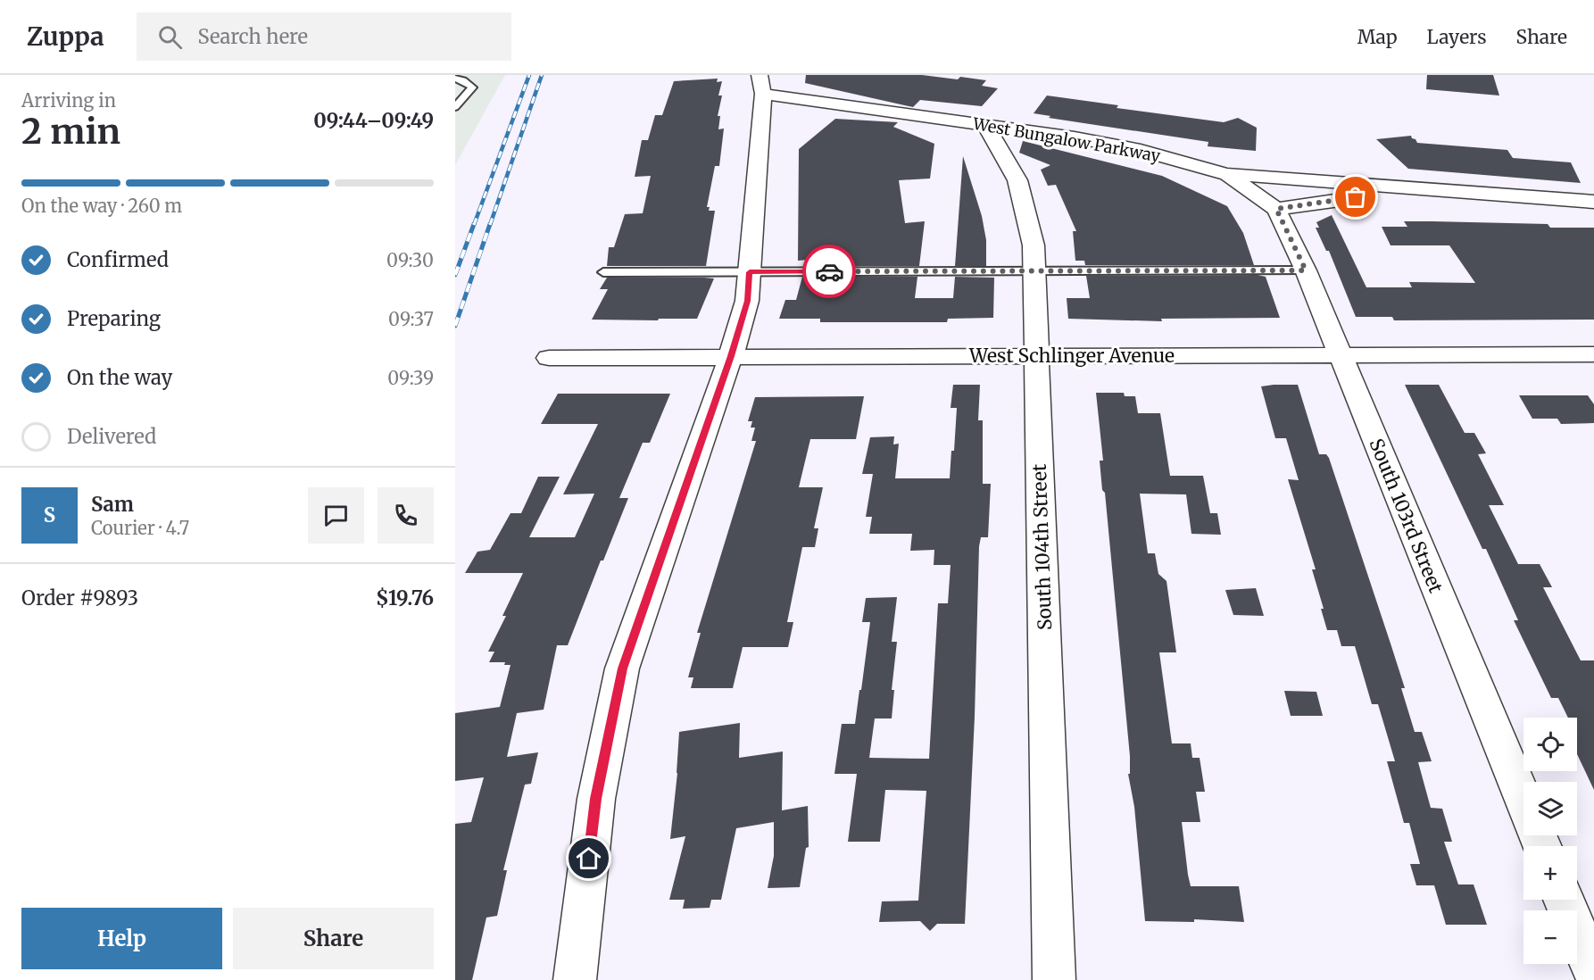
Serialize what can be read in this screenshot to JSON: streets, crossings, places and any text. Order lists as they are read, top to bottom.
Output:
{
  "streets": {
    "street": [
      "West Bungalow Parkway",
      "West Schlinger Avenue",
      "South 103rd Street",
      "South 104th Street"
    ]
  },
  "crossings": [
    ["West Bungalow Parkway", "South 103rd Street"],
    ["West Bungalow Parkway", "South 104th Street"],
    ["West Schlinger Avenue", "South 103rd Street"],
    ["West Schlinger Avenue", "South 104th Street"]
  ],
  "page": {
    "header": "Zuppa",
    "search": "Search here",
    "nav": ["Map", "Layers", "Share"],
    "heading": ["2 min", "Arriving in", "09:44–09:49"],
    "panel": [
      "Sam",
      "Courier · 4.7",
      "Order #9893",
      "$19.76"
    ],
    "bar": "On the way · 260 m",
    "list": [
      ["Confirmed", "09:30"],
      ["Preparing", "09:37"],
      ["On the way", "09:39"],
      "Delivered"
    ],
    "round": "S",
    "map_buttons": ["+", "−"],
    "buttons": ["Help", "Share"]
  }
}
